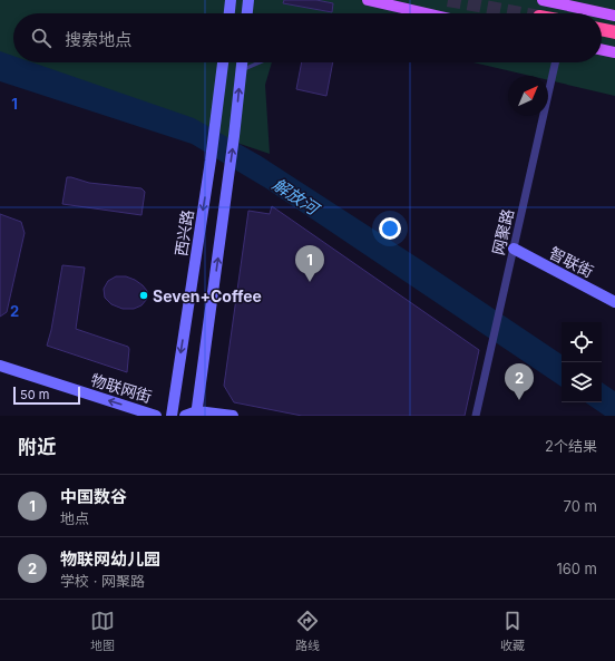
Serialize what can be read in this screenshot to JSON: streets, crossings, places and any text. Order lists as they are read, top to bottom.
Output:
{
  "streets": {
    "main road": ["西兴路", "智联街", "物联网街"],
    "street": ["网聚路"]
  },
  "crossings": [
    ["网聚路", "智联街"]
  ],
  "one_way": ["物联网街"],
  "water": ["解放河"],
  "places": ["Seven+Coffee"],
  "scale_bar": "50 m",
  "north": "top right",
  "page": {
    "search": "搜索地点",
    "pins": ["1", "2"],
    "scale": "50 m",
    "heading": ["附近", "2个结果"],
    "list": [
      {
        "mark": "1",
        "name": "中国数谷",
        "note": "地点",
        "value": "70 m"
      },
      {
        "mark": "2",
        "name": "物联网幼儿园",
        "note": "学校 · 网聚路",
        "value": "160 m"
      }
    ],
    "nav": ["地图", "路线", "收藏"]
  },
  "grid": {
    "rows": ["1", "2"]
  }
}
